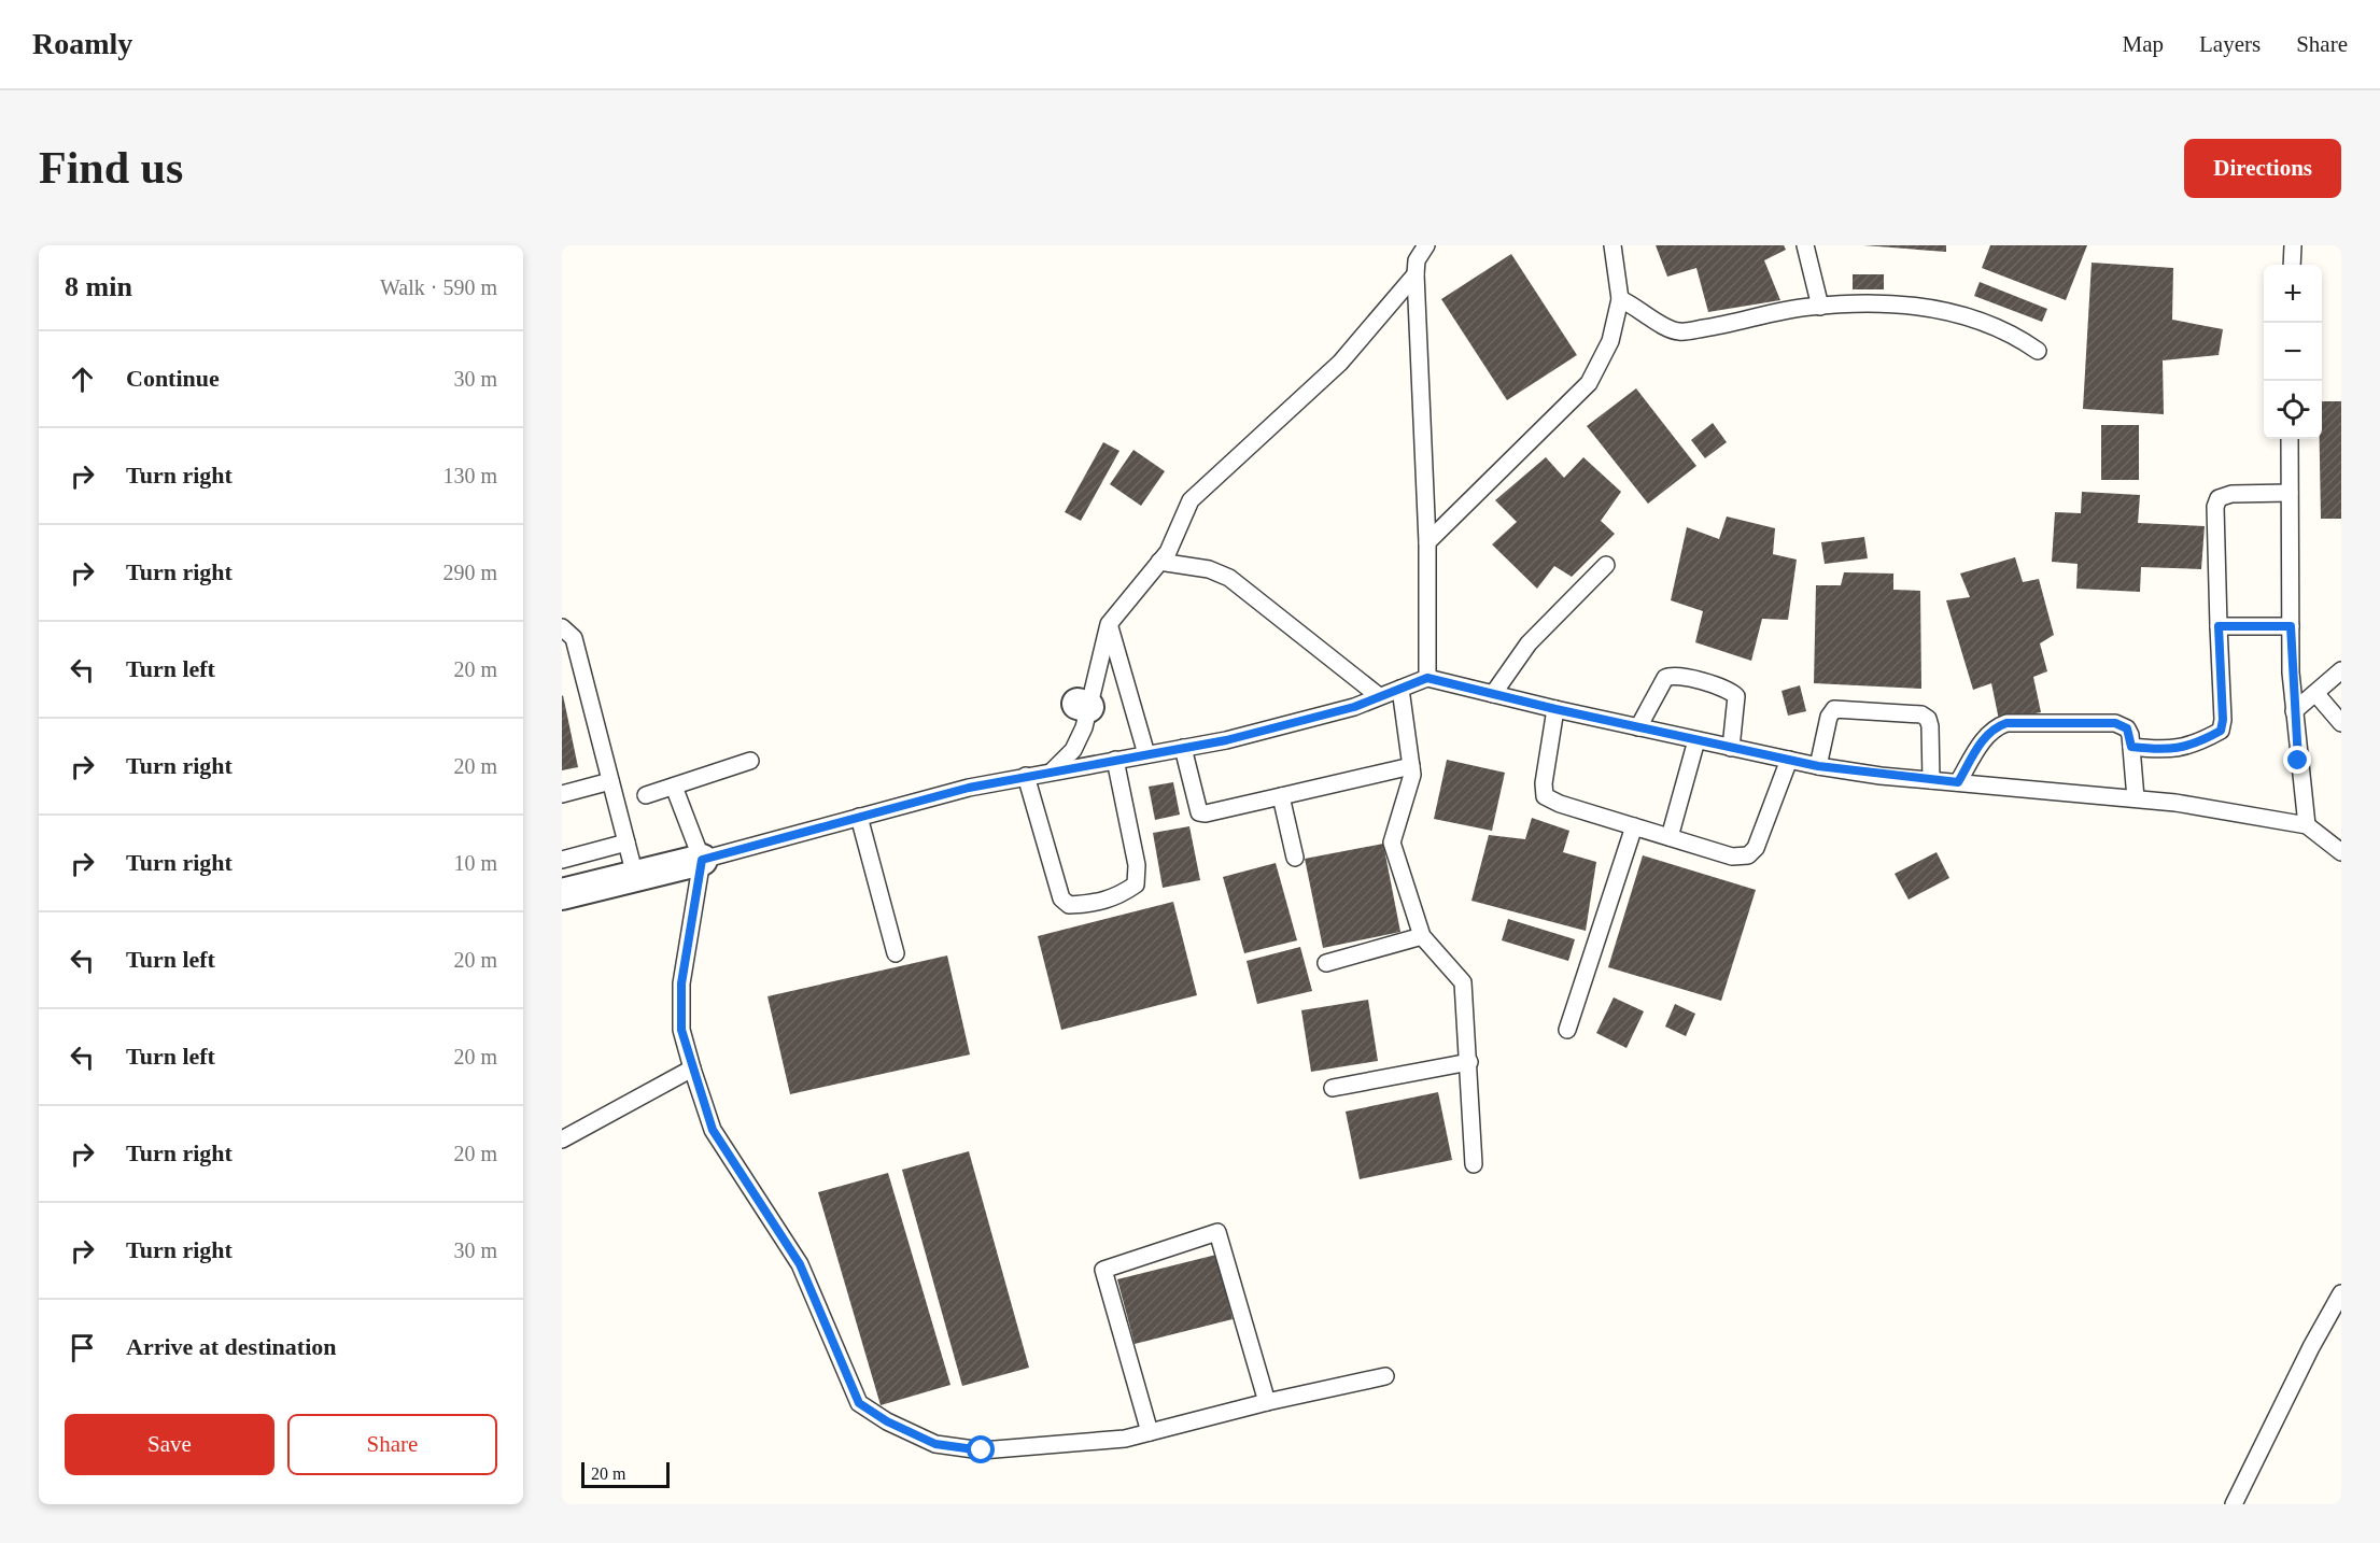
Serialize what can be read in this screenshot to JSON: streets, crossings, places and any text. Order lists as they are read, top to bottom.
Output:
{
  "scale_bar": "20 m",
  "page": {
    "header": "Roamly",
    "nav": ["Map", "Layers", "Share"],
    "buttons": [
      "Directions",
      ["Save", "Share"]
    ],
    "title": "Find us",
    "heading": ["8 min", "Walk · 590 m"],
    "map_buttons": ["+", "−"],
    "list": [
      ["Continue", "30 m"],
      ["Turn right", "130 m"],
      ["Turn right", "290 m"],
      ["Turn left", "20 m"],
      ["Turn right", "20 m"],
      ["Turn right", "10 m"],
      ["Turn left", "20 m"],
      ["Turn left", "20 m"],
      ["Turn right", "20 m"],
      ["Turn right", "30 m"],
      "Arrive at destination"
    ],
    "scale": "20 m"
  }
}
